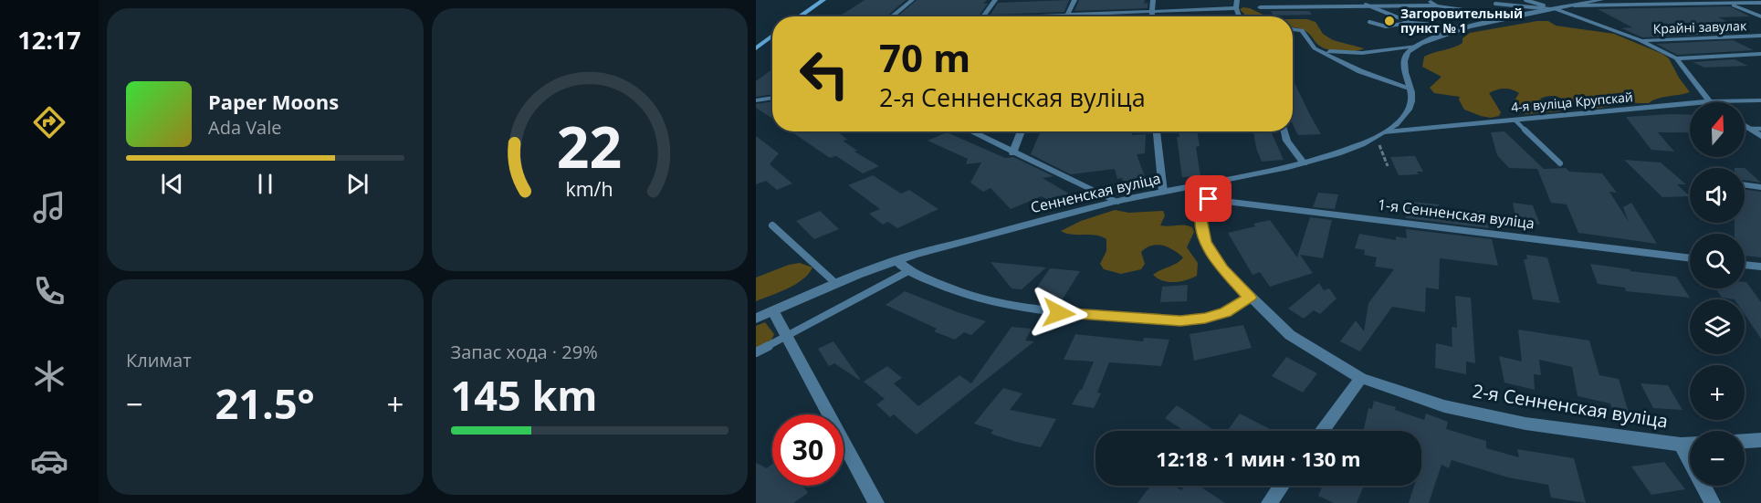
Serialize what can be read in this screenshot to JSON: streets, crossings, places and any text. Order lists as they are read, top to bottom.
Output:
{
  "streets": {
    "street": [
      "Крайні завулак",
      "4-я вуліца Крупскай",
      "Сенненская вуліца",
      "1-я Сенненская вуліца",
      "2-я Сенненская вуліца"
    ]
  },
  "crossings": [
    ["4-я вуліца Крупскай", "Сенненская вуліца"],
    ["1-я Сенненская вуліца", "2-я Сенненская вуліца"]
  ],
  "places": ["Загоровительный пункт № 1"],
  "north": "top",
  "page": {
    "tabs": "12:17",
    "turn": ["70 m", "2-я Сенненская вуліца"],
    "song": ["Paper Moons", "Ada Vale"],
    "map_buttons": ["+", "−"],
    "tile": [
      "Климат",
      ["Запас хода · 29%", "145 km"]
    ],
    "heat": ["−", "21.5°", "+"],
    "limit": "30",
    "trip": "12:18 · 1 мин · 130 m",
    "gauge": ["22", "km/h"]
  }
}
